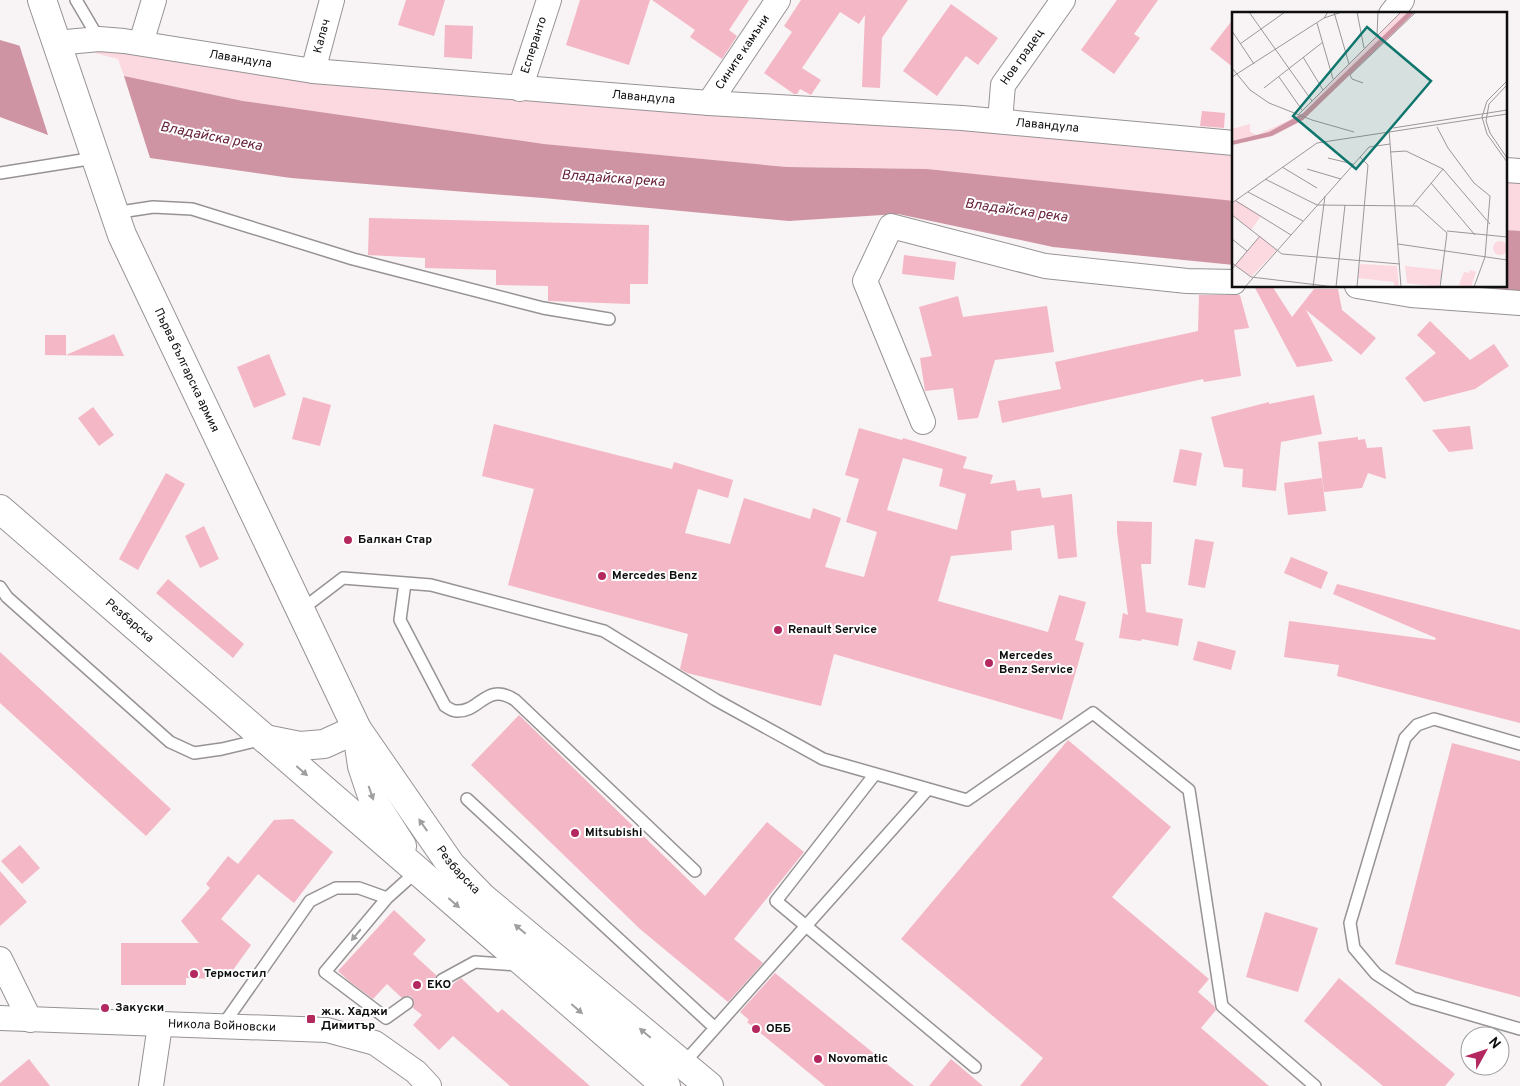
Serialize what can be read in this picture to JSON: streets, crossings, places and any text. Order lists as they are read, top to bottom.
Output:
{
  "streets": {
    "street": [
      "Калач",
      "Есперанто",
      "Сините камъни",
      "Нов градец",
      "Лавандула",
      "Първа българска армия",
      "Резбарска",
      "Никола Войновски"
    ]
  },
  "crossings": [
    ["Калач", "Лавандула"],
    ["Есперанто", "Лавандула"],
    ["Сините камъни", "Лавандула"],
    ["Нов градец", "Лавандула"],
    ["Лавандула", "Първа българска армия"],
    ["Първа българска армия", "Резбарска"]
  ],
  "water": ["Владайска река"],
  "places": {
    "other": [
      "Балкан Стар",
      "Mercedes Benz",
      "Renault Service",
      "Mercedes Benz Service",
      "Mitsubishi",
      "Термостил",
      "EKO",
      "Закуски",
      "ОББ",
      "Novomatic"
    ],
    "transit": ["ж.к. Хаджи Димитър"]
  },
  "north": "top right"
}
